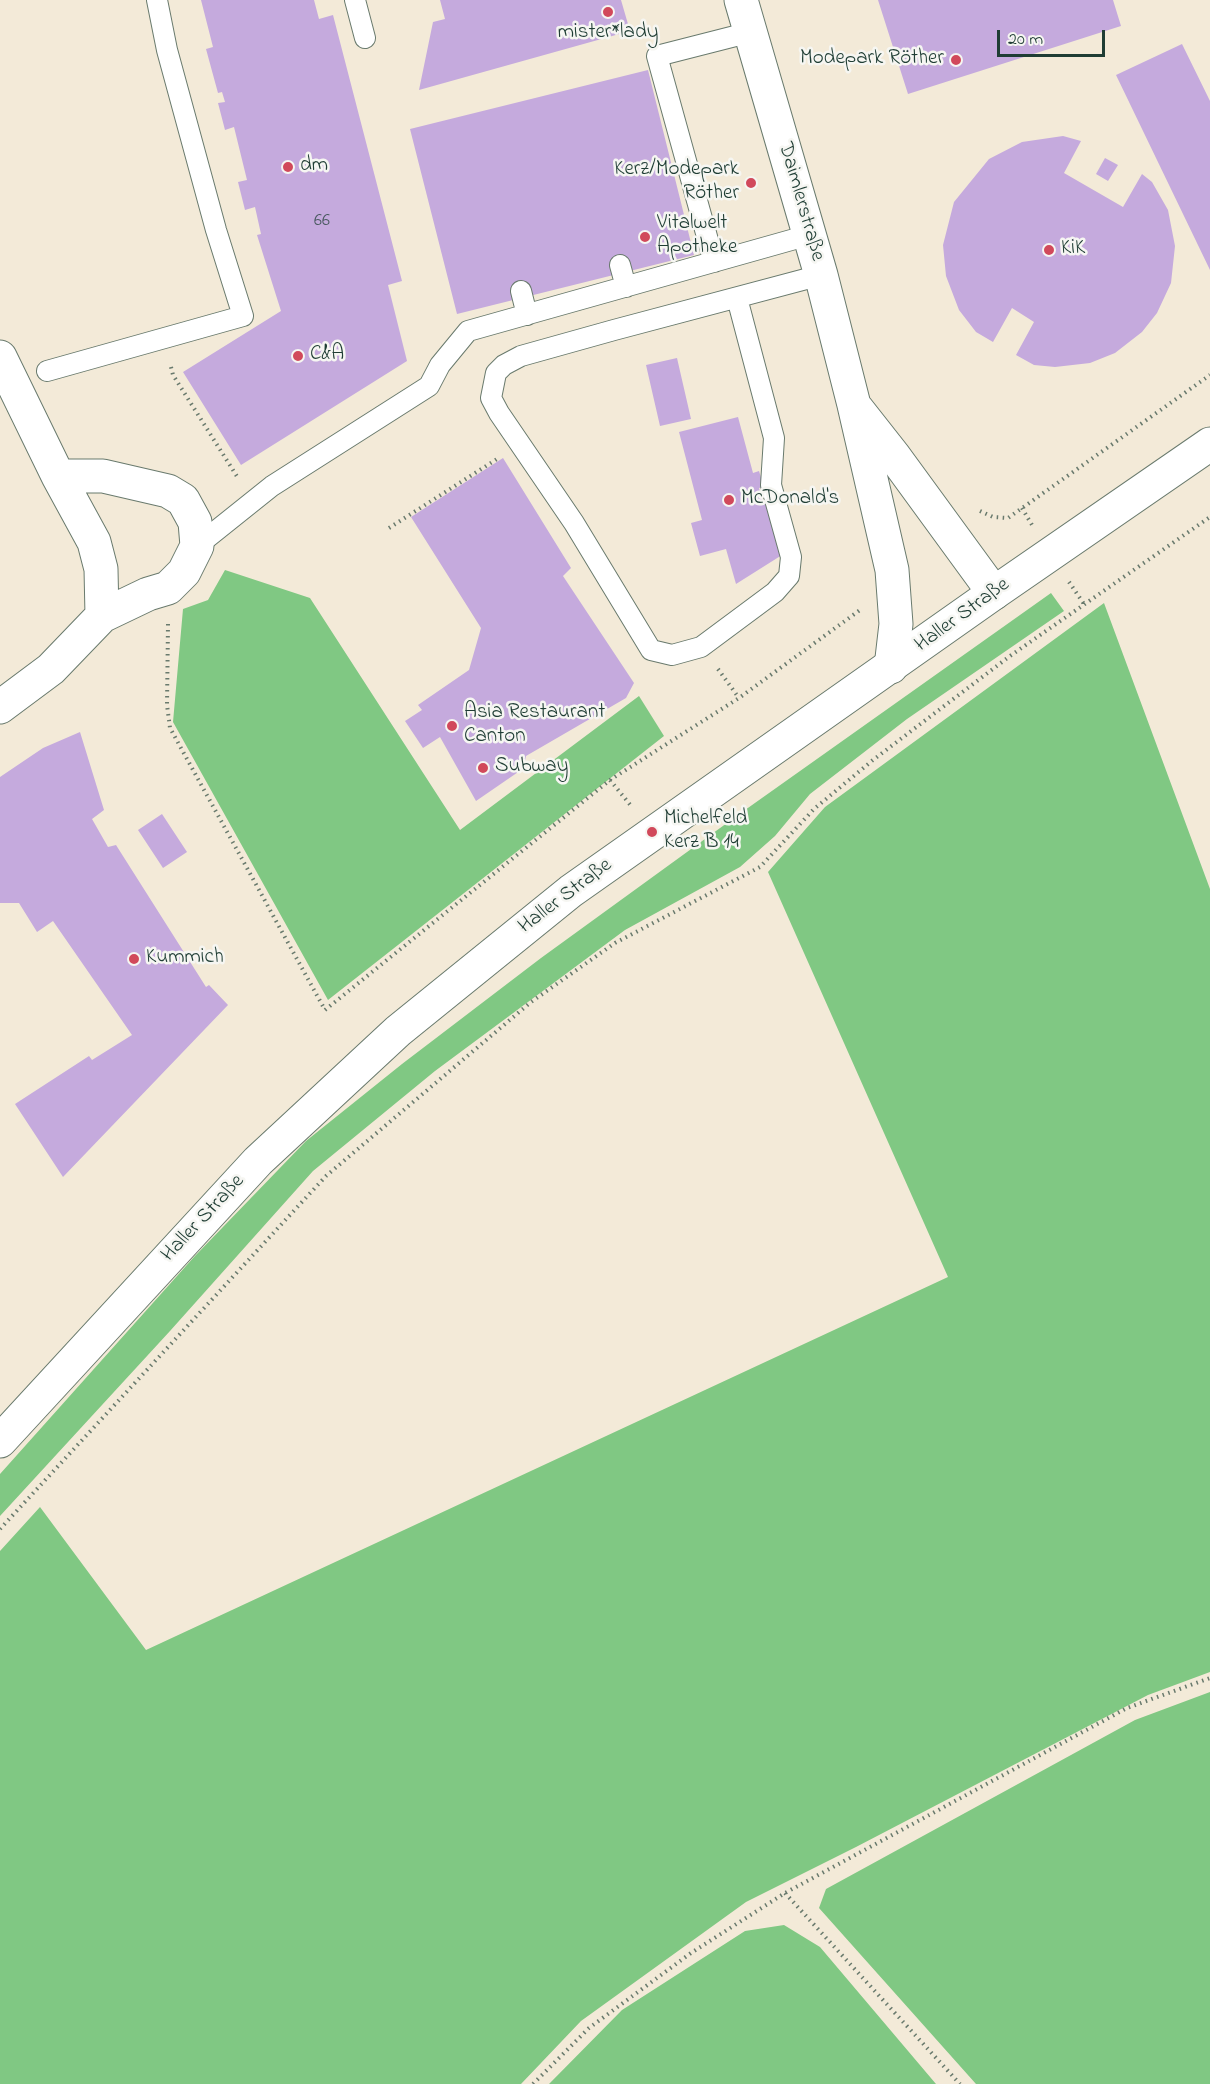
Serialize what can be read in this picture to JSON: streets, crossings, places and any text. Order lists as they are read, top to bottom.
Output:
{
  "streets": {
    "street": ["Daimlerstraße", "Haller Straße"]
  },
  "crossings": [
    ["Daimlerstraße", "Haller Straße"]
  ],
  "places": [
    "mister*lady",
    "Modepark Röther",
    "dm",
    "Kerz/Modepark Röther",
    "Vitalwelt Apotheke",
    "KiK",
    "C&A",
    "McDonald's",
    "Asia Restaurant Canton",
    "Subway",
    "Michelfeld Kerz B 14",
    "Kummich"
  ],
  "house_numbers": ["66"],
  "scale_bar": "20 m"
}
